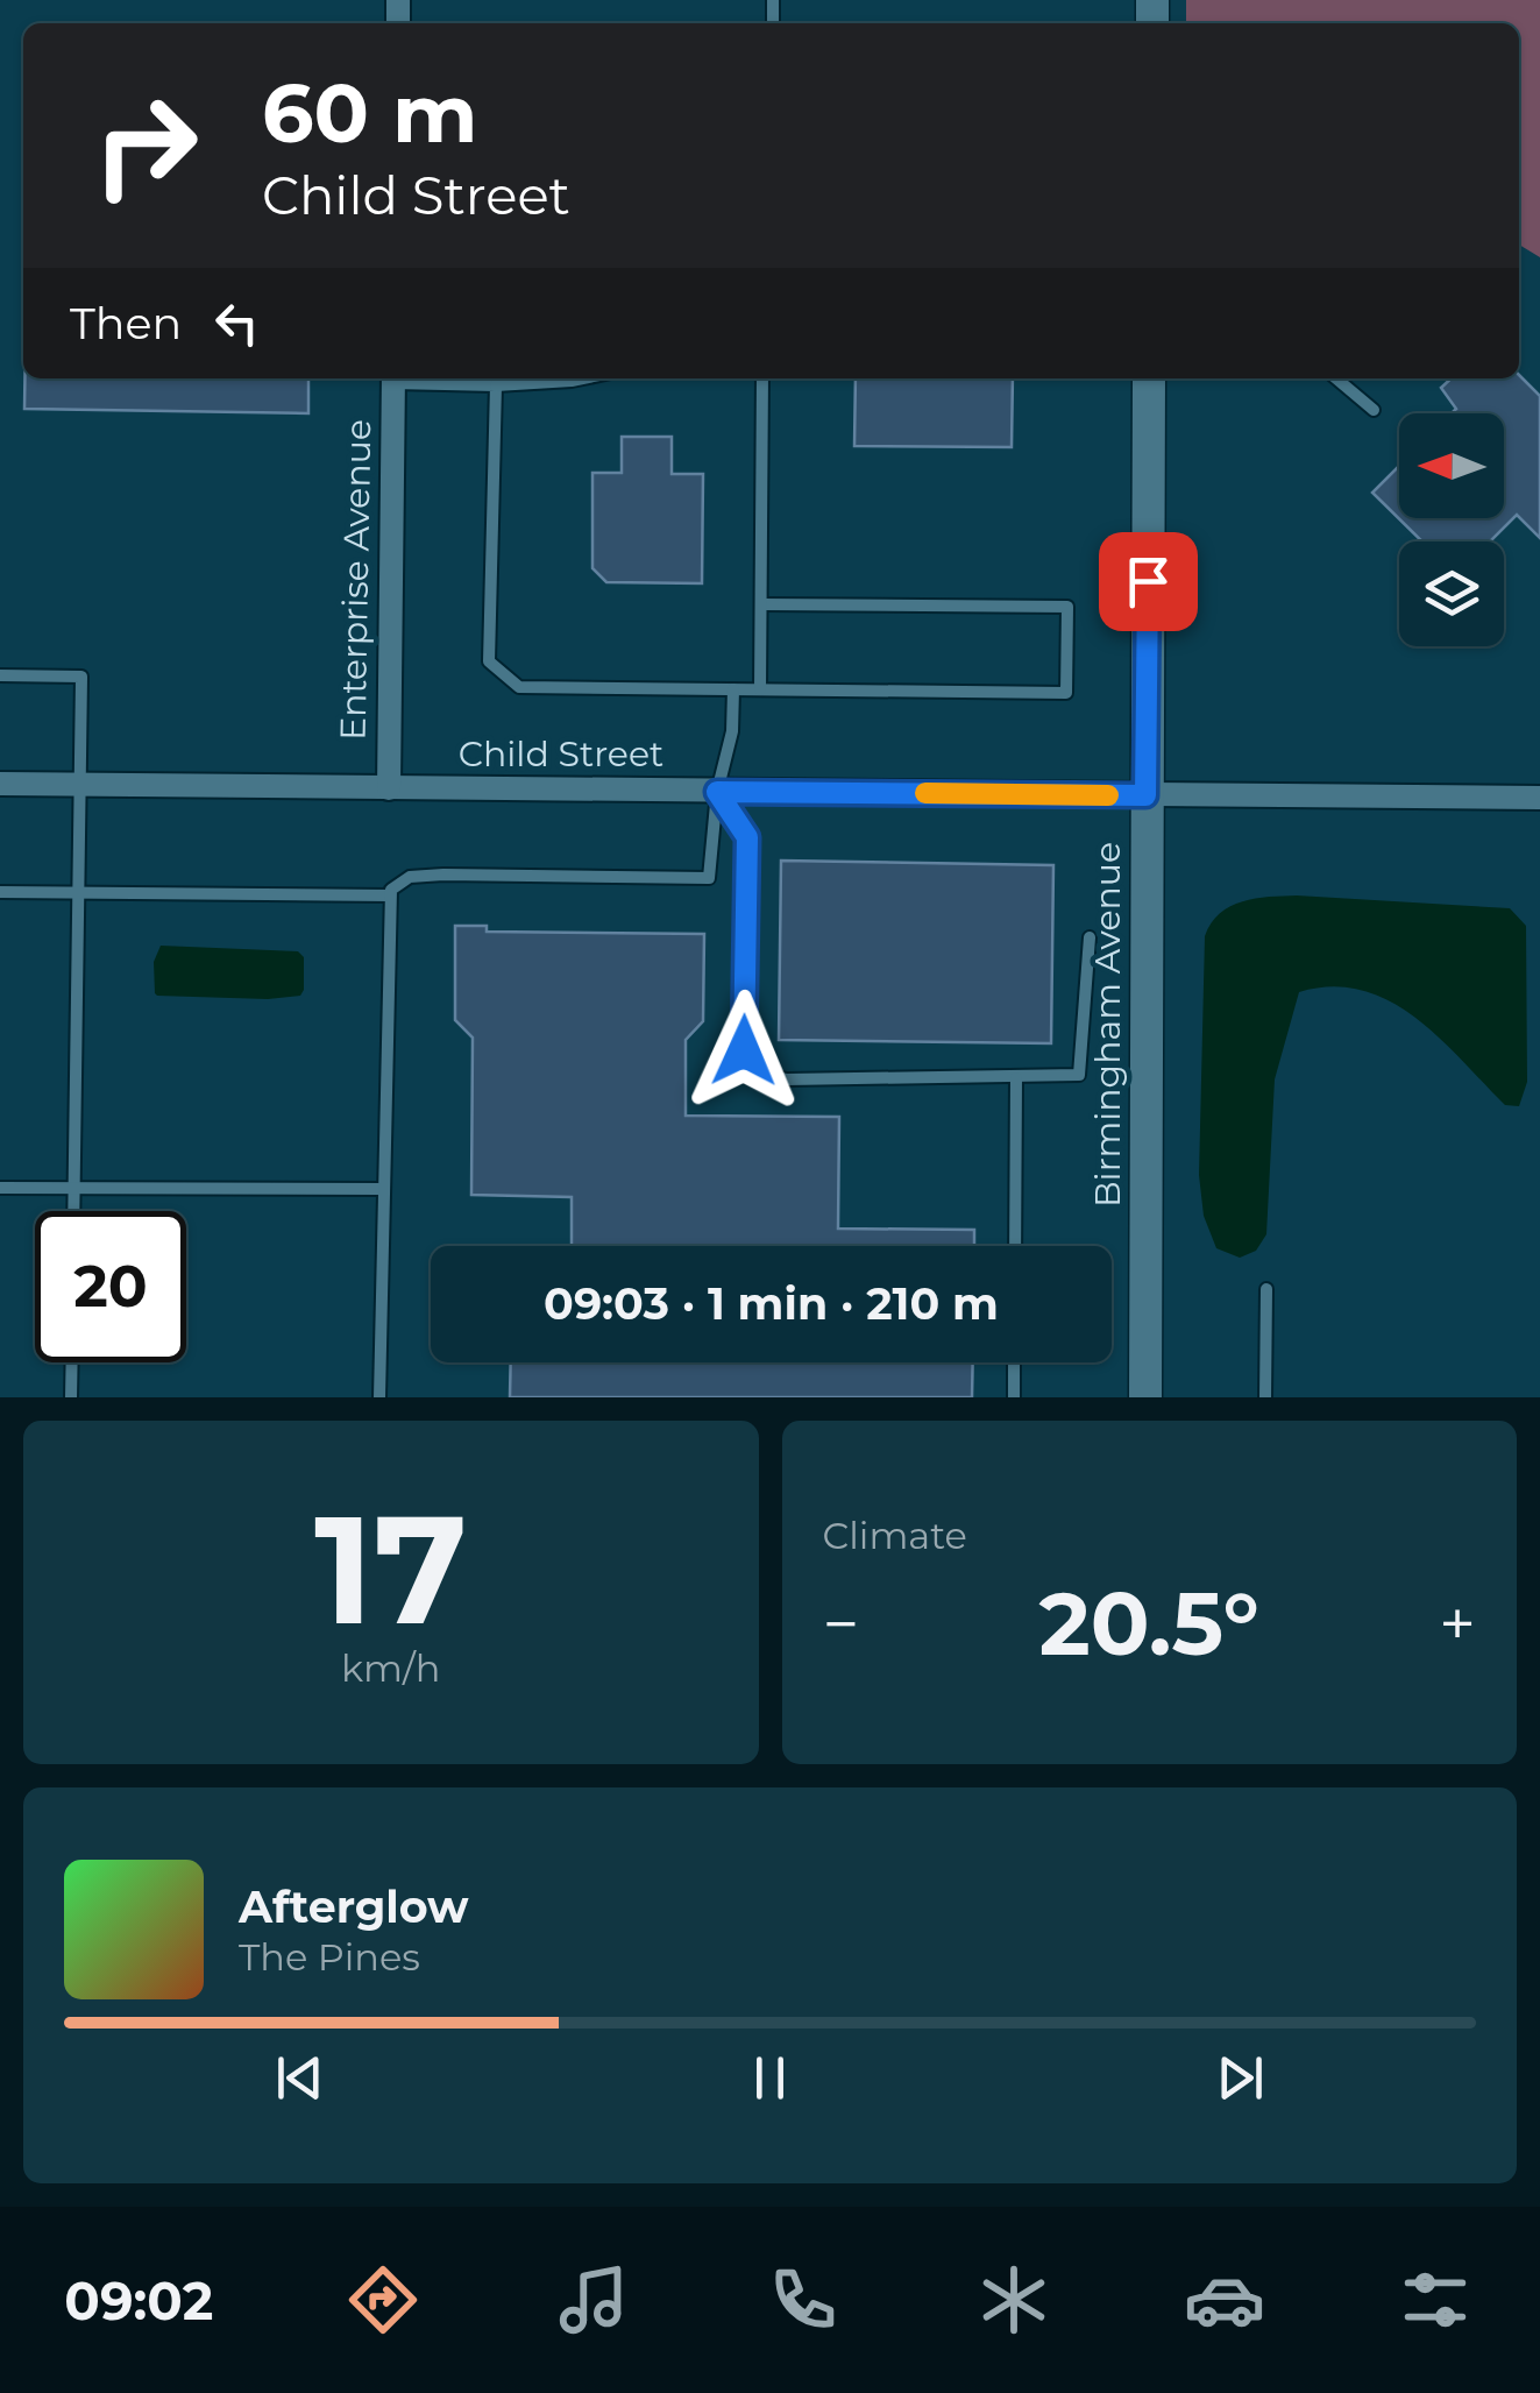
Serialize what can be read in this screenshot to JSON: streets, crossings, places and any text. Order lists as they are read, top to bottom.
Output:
{
  "streets": {
    "main road": ["Birmingham Avenue"],
    "street": ["Enterprise Avenue", "Child Street"]
  },
  "crossings": [
    ["Enterprise Avenue", "Child Street"],
    ["Child Street", "Birmingham Avenue"]
  ],
  "north": "left",
  "page": {
    "turn": ["60 m", "Child Street"],
    "then": "Then",
    "limit": "20",
    "trip": "09:03 · 1 min · 210 m",
    "tile": [
      ["17", "km/h"],
      "Climate"
    ],
    "heat": ["−", "20.5°", "+"],
    "song": ["Afterglow", "The Pines"],
    "tabs": "09:02"
  }
}
